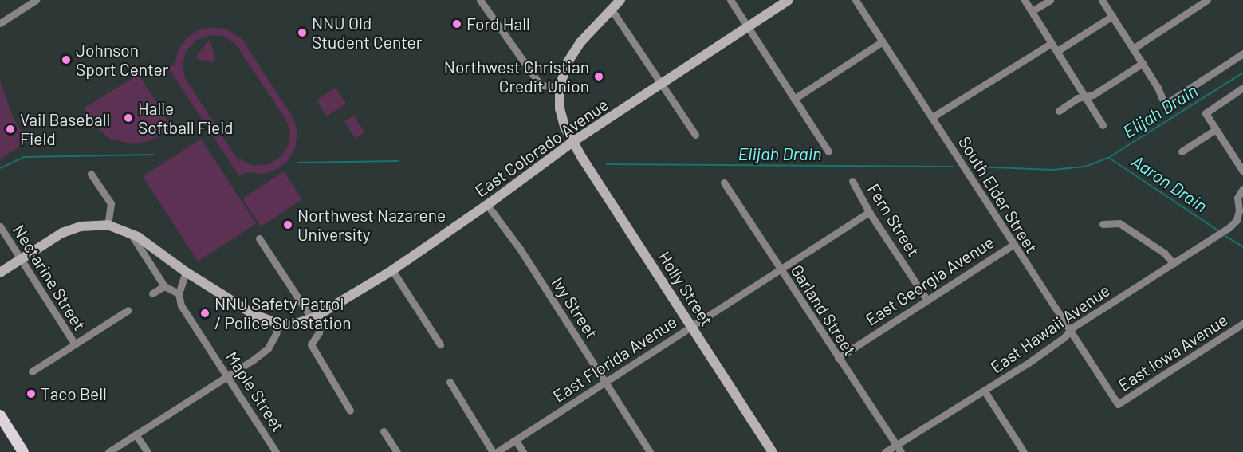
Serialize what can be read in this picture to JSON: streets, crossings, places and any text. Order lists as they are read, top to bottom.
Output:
{
  "streets": {
    "main road": ["East Colorado Avenue", "Holly Street"],
    "street": [
      "South Elder Street",
      "Fern Street",
      "Nectarine Street",
      "East Georgia Avenue",
      "Ivy Street",
      "Garland Street",
      "East Hawaii Avenue",
      "East Iowa Avenue",
      "East Florida Avenue",
      "Maple Street"
    ]
  },
  "crossings": [
    ["East Colorado Avenue", "Holly Street"],
    ["East Colorado Avenue", "Ivy Street"],
    ["South Elder Street", "East Georgia Avenue"],
    ["South Elder Street", "East Hawaii Avenue"],
    ["South Elder Street", "East Iowa Avenue"],
    ["Fern Street", "East Georgia Avenue"],
    ["Fern Street", "East Florida Avenue"],
    ["East Georgia Avenue", "Garland Street"],
    ["Holly Street", "East Florida Avenue"],
    ["Ivy Street", "East Florida Avenue"],
    ["Garland Street", "East Hawaii Avenue"],
    ["Garland Street", "East Florida Avenue"]
  ],
  "water": ["Elijah Drain", "Aaron Drain"],
  "places": [
    "Ford Hall",
    "NNU Old Student Center",
    "Johnson Sport Center",
    "Northwest Christian Credit Union",
    "Halle Softball Field",
    "Vail Baseball Field",
    "Northwest Nazarene University",
    "NNU Safety Patrol / Police Substation",
    "Taco Bell"
  ]
}
